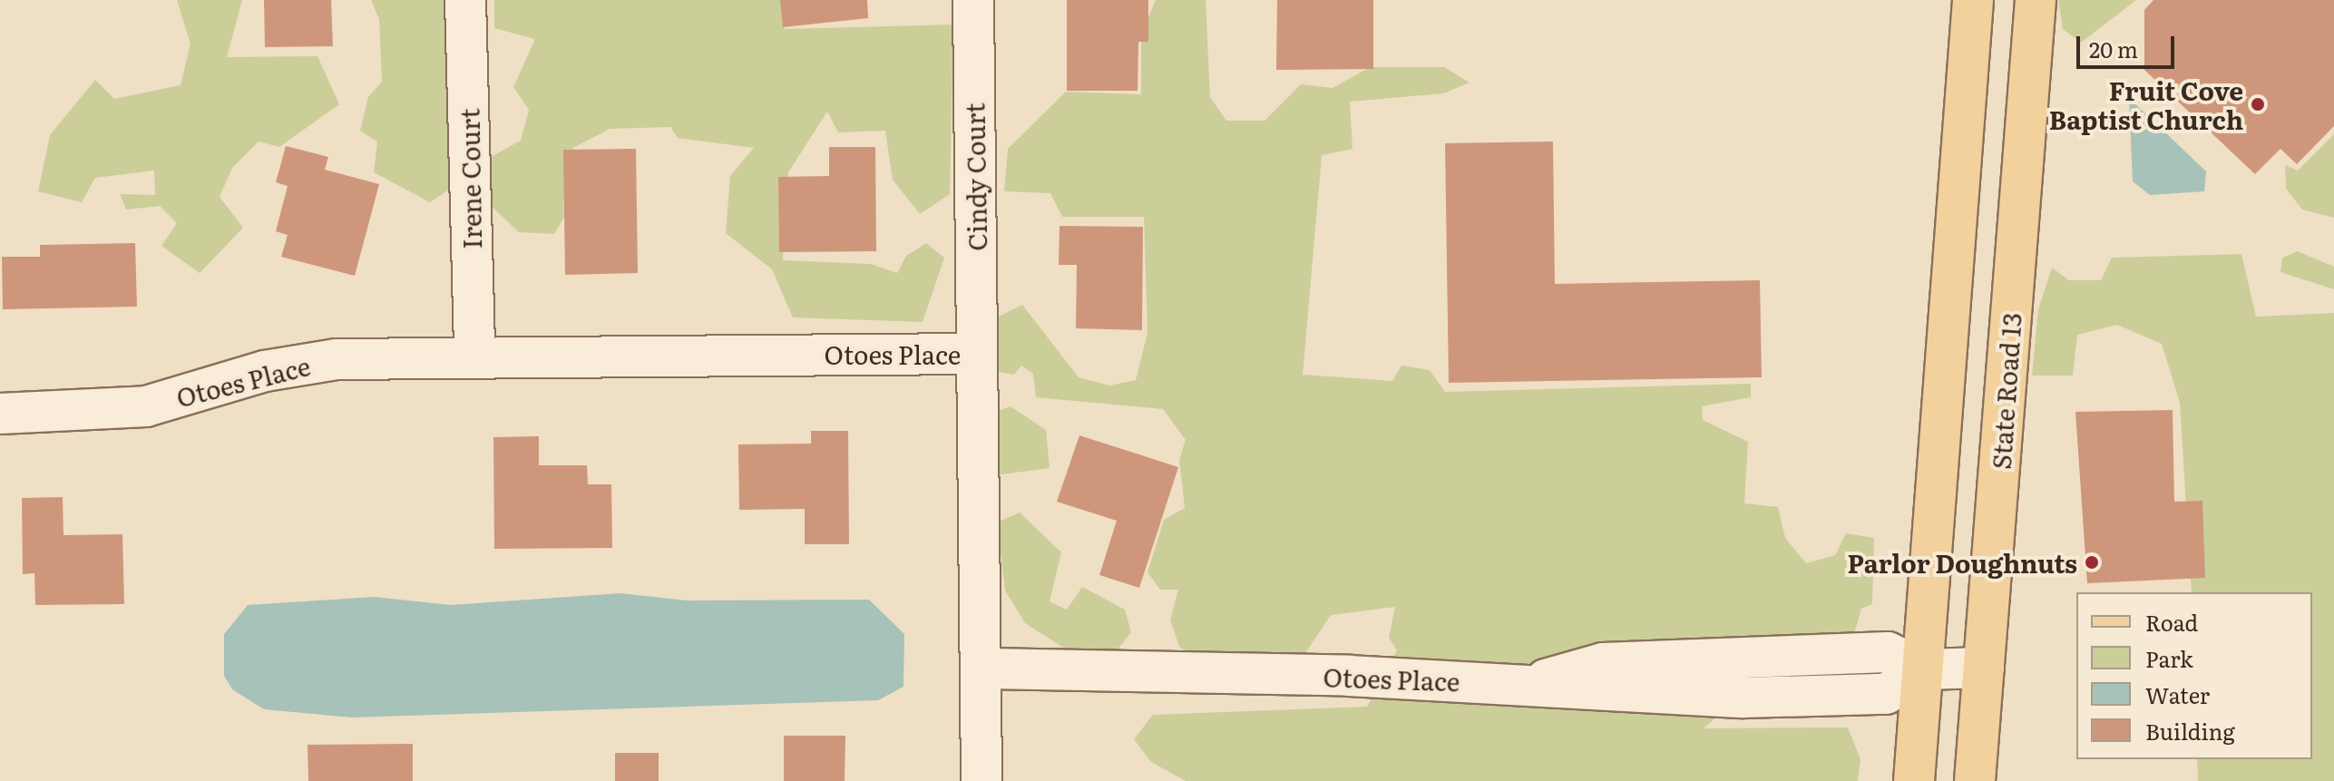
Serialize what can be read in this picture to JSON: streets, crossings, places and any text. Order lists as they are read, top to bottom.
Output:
{
  "streets": {
    "main road": ["State Road 13"],
    "street": ["Cindy Court", "Irene Court", "Otoes Place"]
  },
  "crossings": [
    ["Cindy Court", "Otoes Place"],
    ["Irene Court", "Otoes Place"]
  ],
  "places": ["Fruit Cove Baptist Church", "Parlor Doughnuts"],
  "legend": [
    "Road",
    "Park",
    "Water",
    "Building"
  ],
  "scale_bar": "20 m"
}
